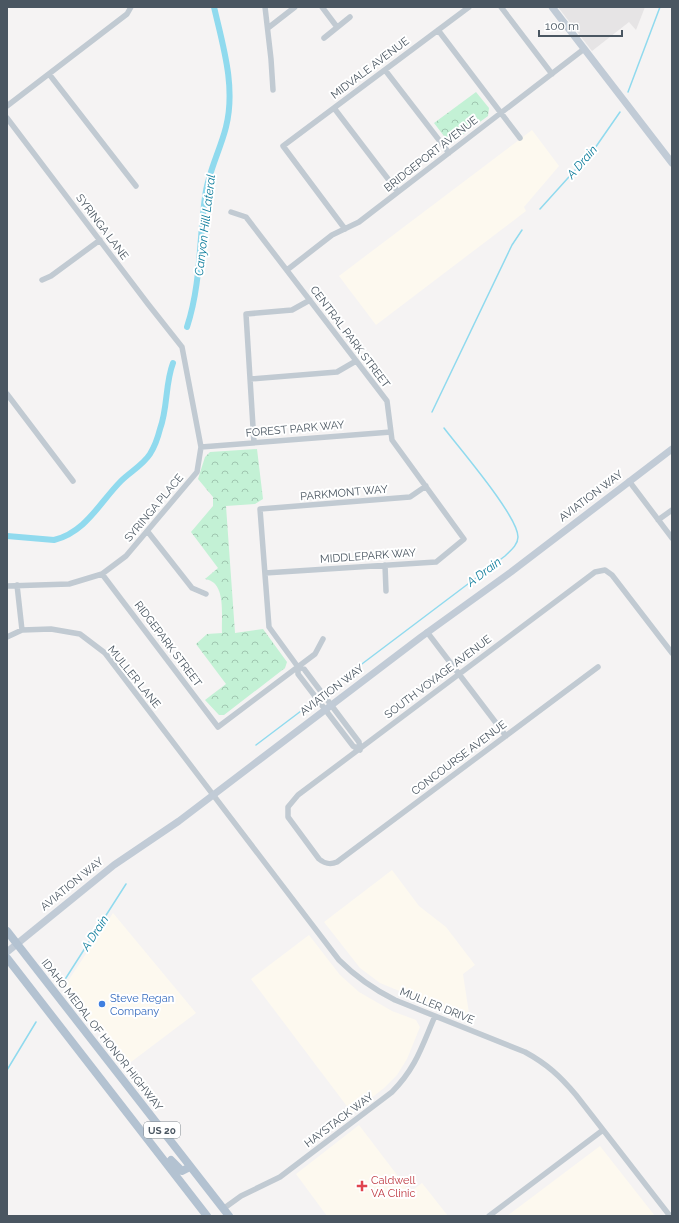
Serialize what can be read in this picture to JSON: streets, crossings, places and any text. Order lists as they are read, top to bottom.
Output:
{
  "streets": {
    "main road": ["IDAHO MEDAL OF HONOR HIGHWAY", "US 20"],
    "street": [
      "MIDVALE AVENUE",
      "BRIDGEPORT AVENUE",
      "SYRINGA LANE",
      "CENTRAL PARK STREET",
      "FOREST PARK WAY",
      "PARKMONT WAY",
      "AVIATION WAY",
      "SYRINGA PLACE",
      "MIDDLEPARK WAY",
      "RIDGEPARK STREET",
      "MULLER LANE",
      "SOUTH VOYAGE AVENUE",
      "CONCOURSE AVENUE",
      "MULLER DRIVE",
      "HAYSTACK WAY"
    ]
  },
  "crossings": [
    ["MIDVALE AVENUE", "BRIDGEPORT AVENUE"],
    ["BRIDGEPORT AVENUE", "CENTRAL PARK STREET"],
    ["SYRINGA LANE", "SYRINGA PLACE"],
    ["CENTRAL PARK STREET", "FOREST PARK WAY"],
    ["CENTRAL PARK STREET", "PARKMONT WAY"],
    ["CENTRAL PARK STREET", "MIDDLEPARK WAY"],
    ["FOREST PARK WAY", "SYRINGA PLACE"],
    ["PARKMONT WAY", "MIDDLEPARK WAY"],
    ["AVIATION WAY", "MULLER LANE"],
    ["AVIATION WAY", "MULLER DRIVE"],
    ["AVIATION WAY", "IDAHO MEDAL OF HONOR HIGHWAY"],
    ["AVIATION WAY", "US 20"],
    ["SYRINGA PLACE", "RIDGEPARK STREET"],
    ["MULLER LANE", "MULLER DRIVE"],
    ["SOUTH VOYAGE AVENUE", "CONCOURSE AVENUE"],
    ["MULLER DRIVE", "HAYSTACK WAY"],
    ["IDAHO MEDAL OF HONOR HIGHWAY", "HAYSTACK WAY"],
    ["IDAHO MEDAL OF HONOR HIGHWAY", "US 20"]
  ],
  "water": ["A Drain", "Canyon Hill Lateral"],
  "places": {
    "other": ["Steve Regan Company"],
    "health": ["Caldwell VA Clinic"]
  },
  "scale_bar": "100 m"
}
